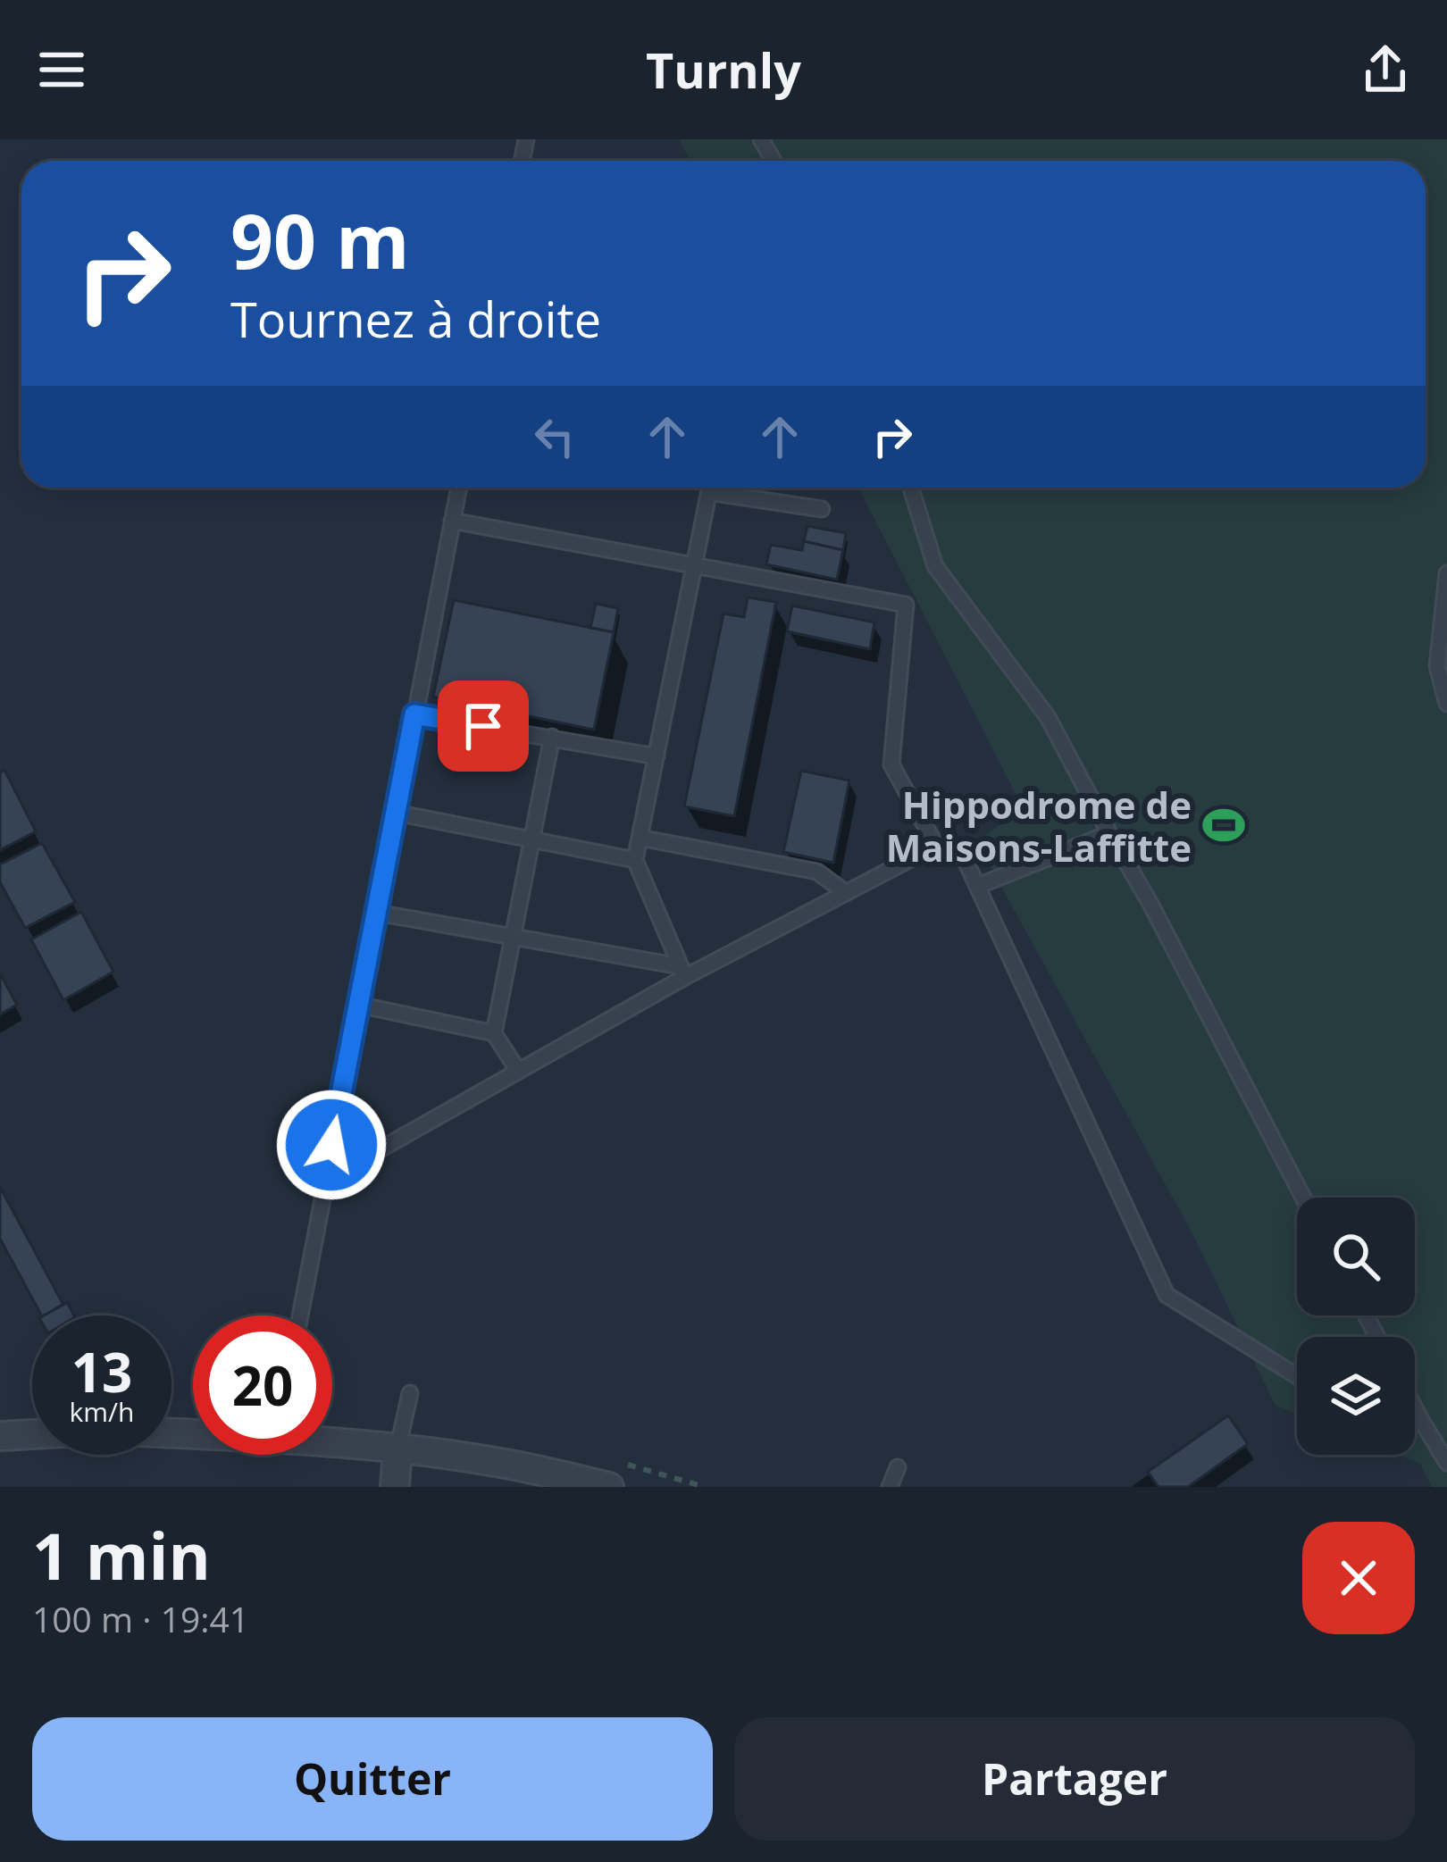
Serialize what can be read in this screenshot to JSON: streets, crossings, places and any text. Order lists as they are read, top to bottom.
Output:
{
  "places": {
    "sports": ["Hippodrome de Maisons-Laffitte"]
  },
  "page": {
    "header": "Turnly",
    "turn": ["90 m", "Tournez à droite"],
    "speed": "13 km/h",
    "limit": "20",
    "heading": ["1 min", "100 m · 19:41"],
    "buttons": ["Quitter", "Partager"]
  }
}
